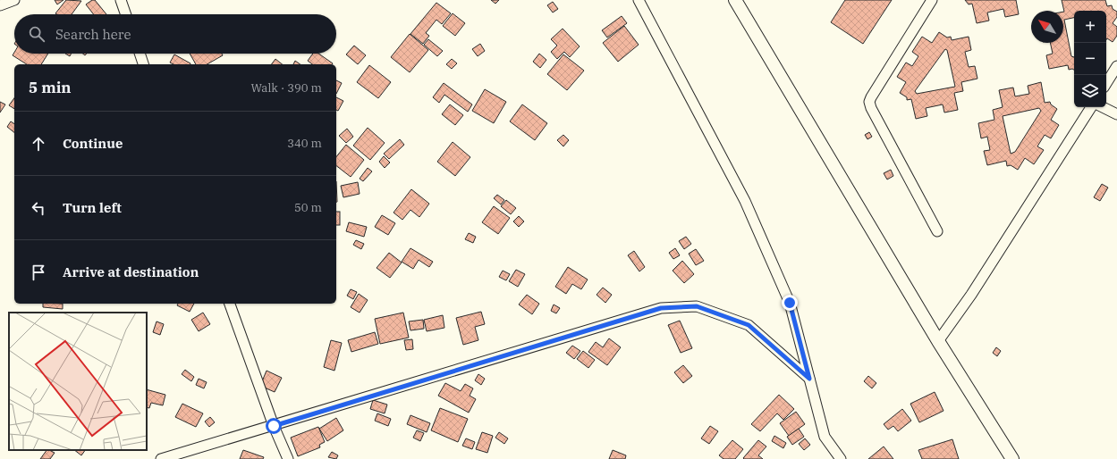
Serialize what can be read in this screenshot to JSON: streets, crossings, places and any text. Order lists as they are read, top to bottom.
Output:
{
  "north": "top left",
  "page": {
    "map_buttons": ["+", "−"],
    "search": "Search here",
    "heading": ["5 min", "Walk · 390 m"],
    "list": [
      ["Continue", "340 m"],
      ["Turn left", "50 m"],
      "Arrive at destination"
    ]
  }
}
